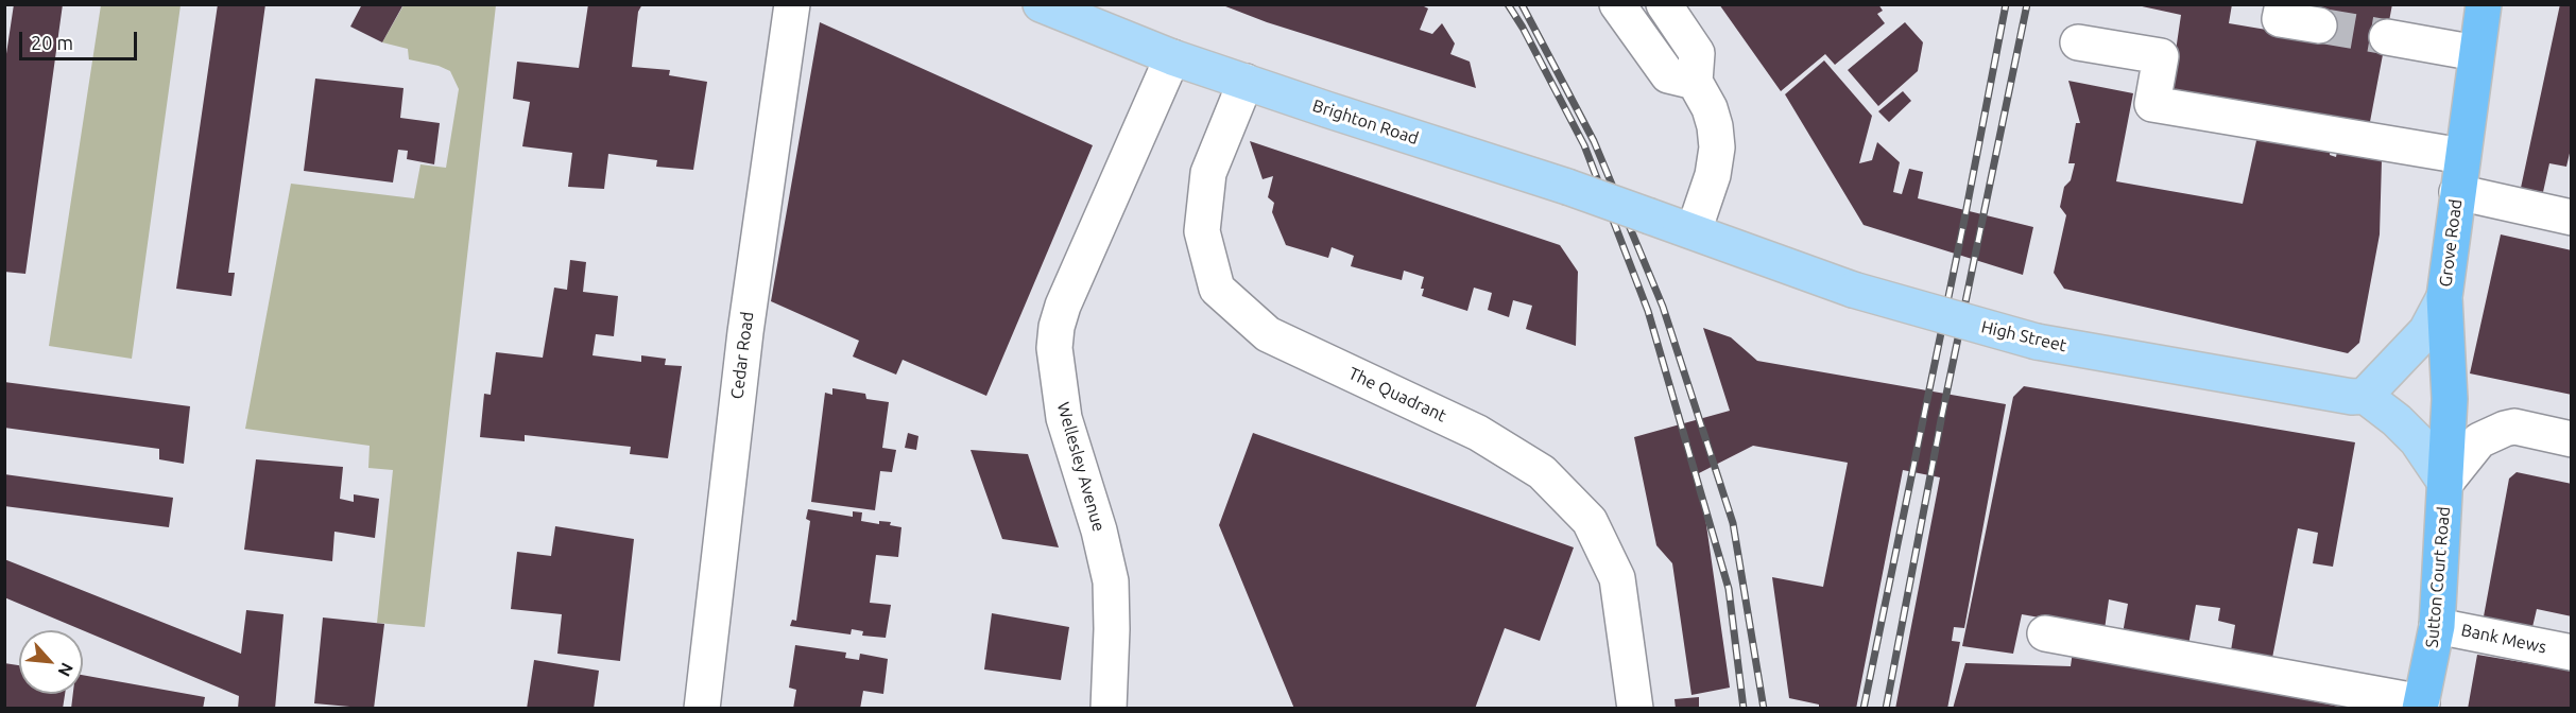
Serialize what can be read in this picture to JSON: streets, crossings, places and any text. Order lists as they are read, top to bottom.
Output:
{
  "streets": {
    "highway": ["Grove Road", "Sutton Court Road"],
    "main road": ["Brighton Road", "High Street"],
    "street": [
      "Cedar Road",
      "The Quadrant",
      "Wellesley Avenue",
      "Bank Mews"
    ]
  },
  "crossings": [
    ["Brighton Road", "High Street"],
    ["Brighton Road", "The Quadrant"],
    ["Brighton Road", "Wellesley Avenue"],
    ["Grove Road", "Sutton Court Road"],
    ["Sutton Court Road", "Bank Mews"]
  ],
  "scale_bar": "20 m",
  "north": "bottom right"
}
